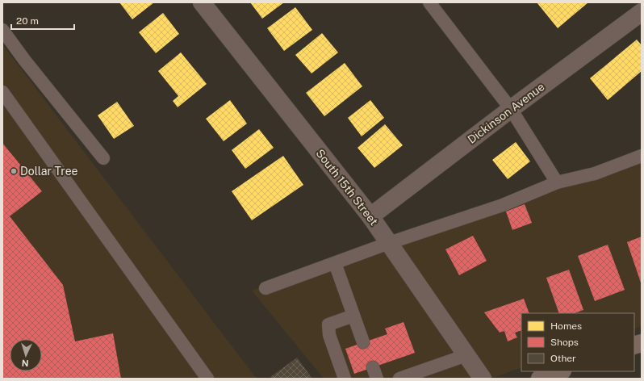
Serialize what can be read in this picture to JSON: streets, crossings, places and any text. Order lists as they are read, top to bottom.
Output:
{
  "streets": {
    "street": ["Dickinson Avenue", "South 15th Street"]
  },
  "crossings": [
    ["Dickinson Avenue", "South 15th Street"]
  ],
  "places": ["Dollar Tree"],
  "legend": ["Homes", "Shops", "Other"],
  "scale_bar": "20 m",
  "north": "bottom"
}
